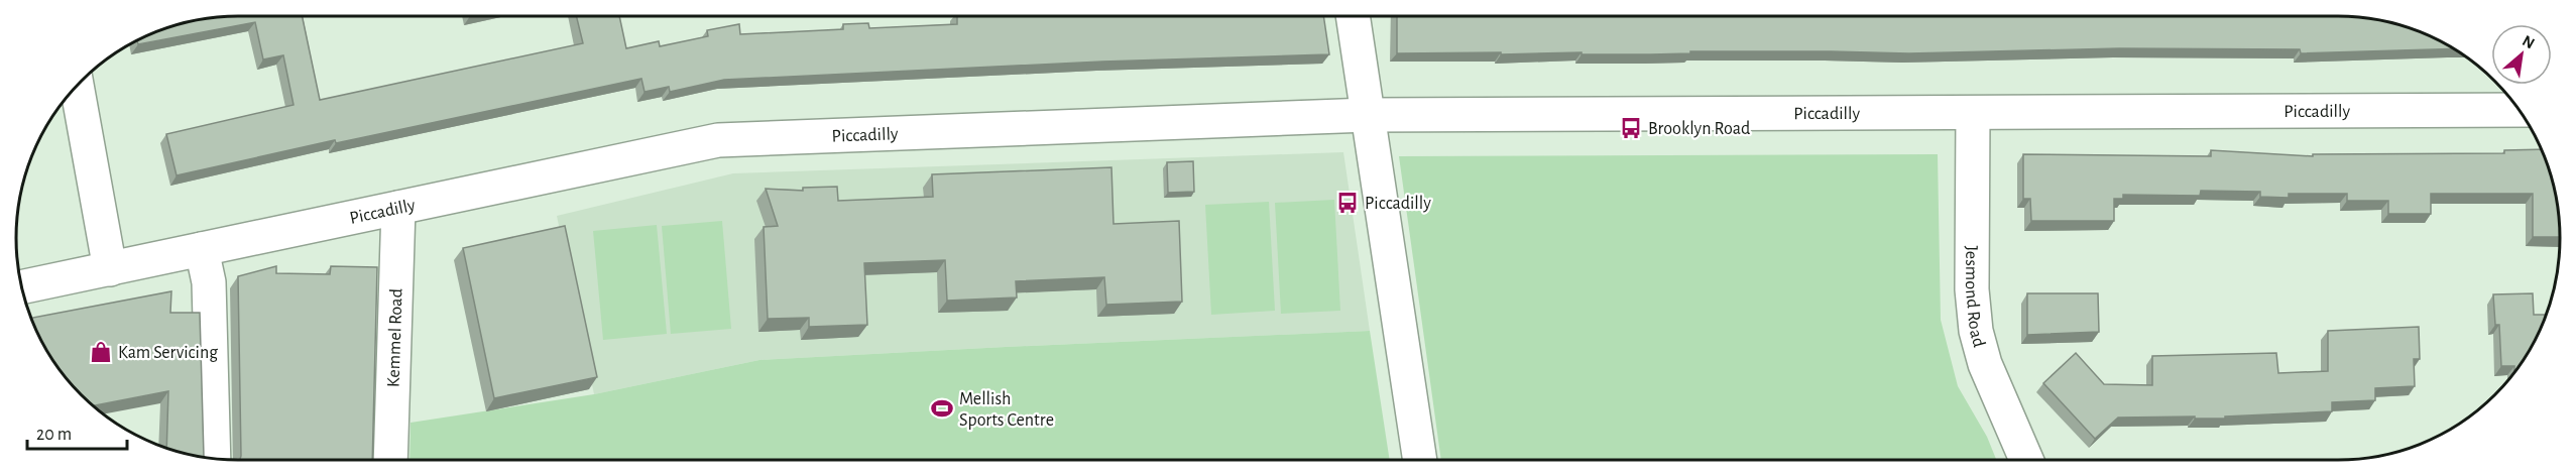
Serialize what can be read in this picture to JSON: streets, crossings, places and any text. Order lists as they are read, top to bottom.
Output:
{
  "streets": {
    "street": ["Piccadilly", "Jesmond Road", "Kemmel Road"]
  },
  "crossings": [
    ["Piccadilly", "Jesmond Road"],
    ["Piccadilly", "Kemmel Road"]
  ],
  "places": {
    "bus stop": ["Brooklyn Road", "Piccadilly"],
    "shop": ["Kam Servicing"],
    "sports": ["Mellish Sports Centre"]
  },
  "scale_bar": "20 m",
  "north": "top right"
}
